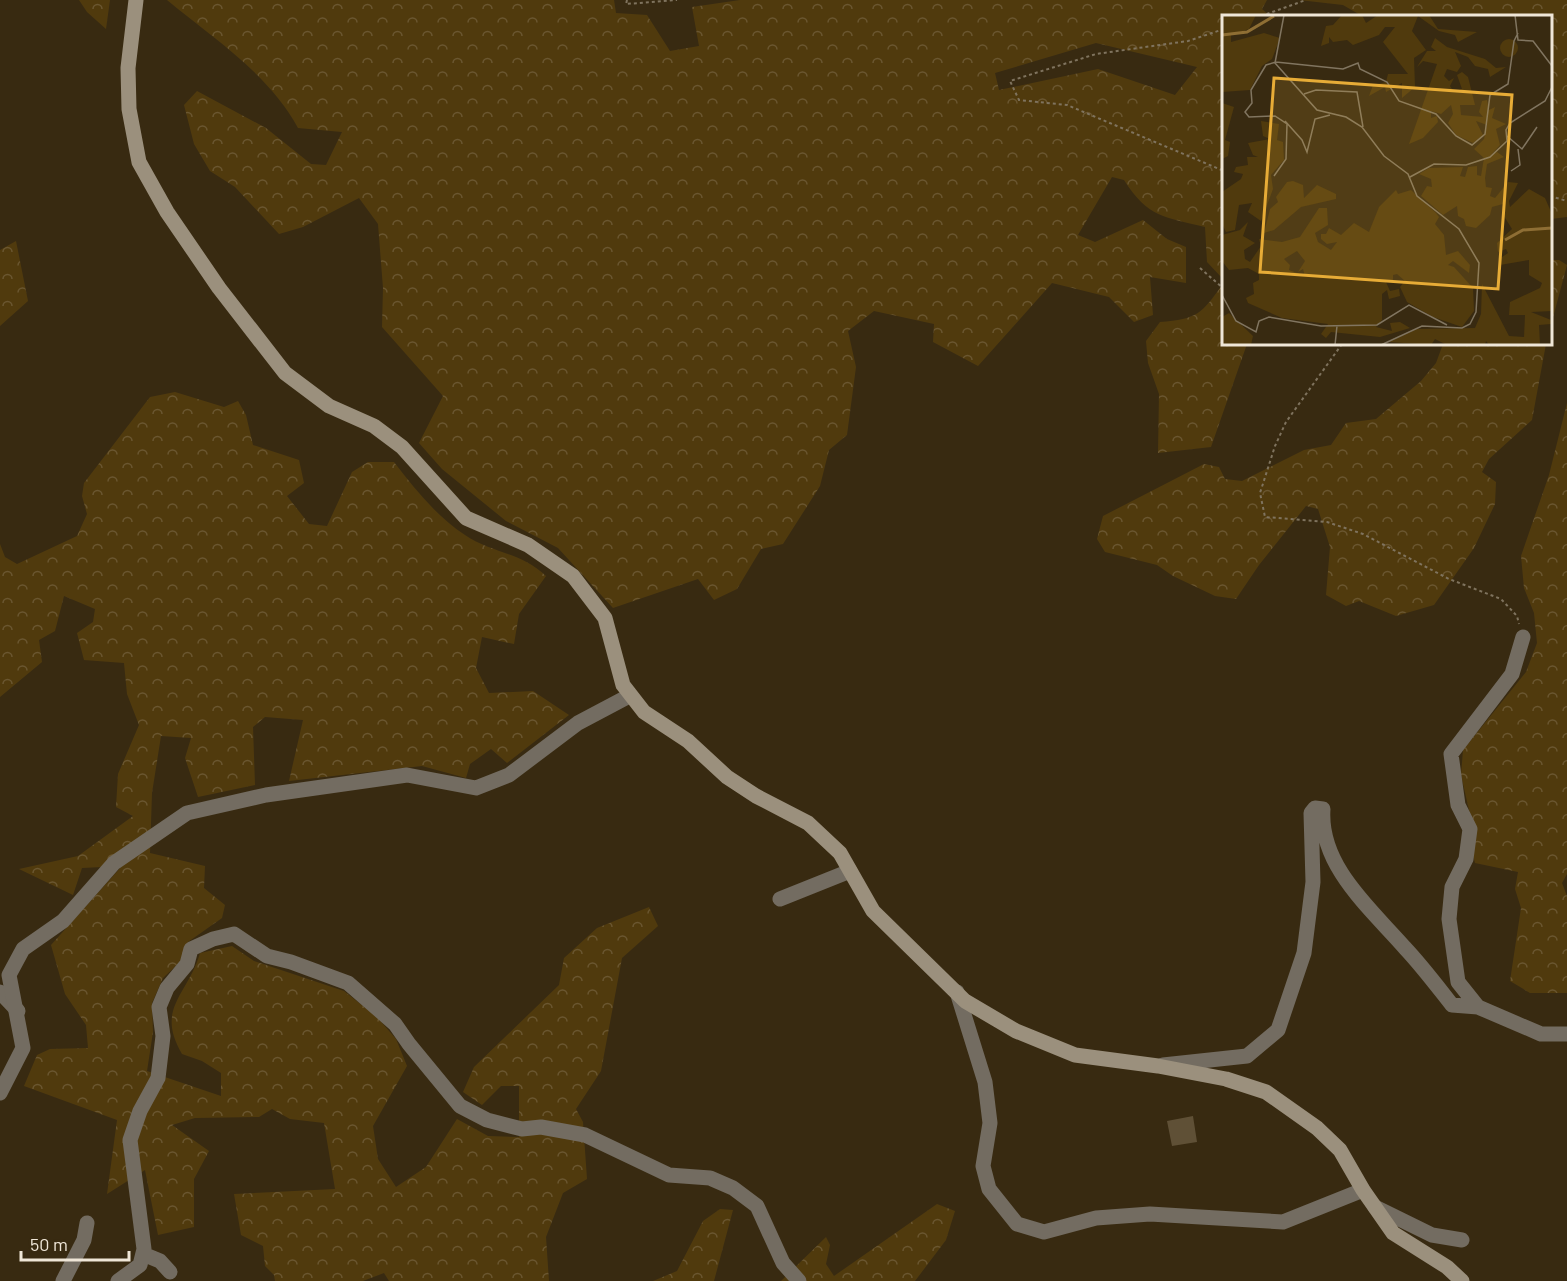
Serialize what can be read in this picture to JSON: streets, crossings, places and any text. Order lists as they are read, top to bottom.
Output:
{
  "scale_bar": "50 m"
}
